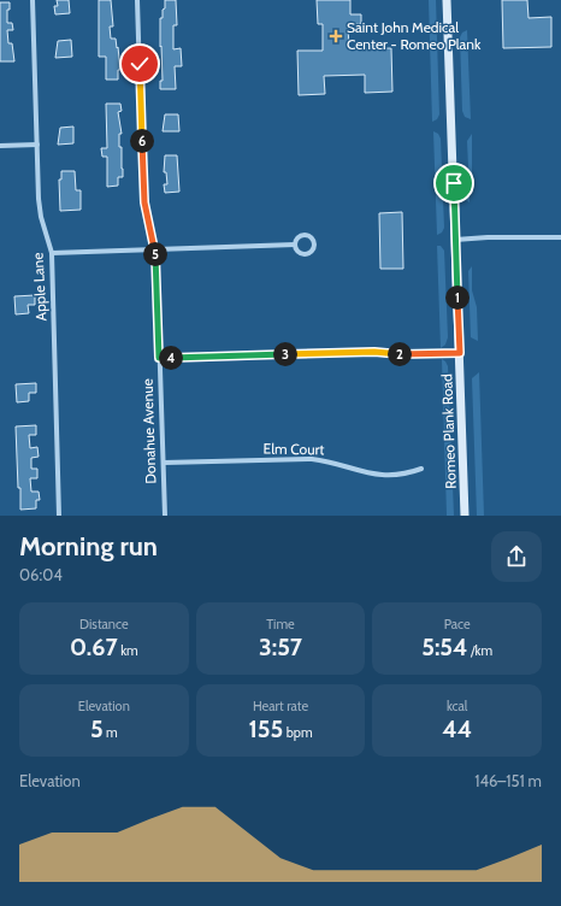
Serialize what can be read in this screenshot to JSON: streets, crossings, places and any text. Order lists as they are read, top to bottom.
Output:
{
  "streets": {
    "main road": ["Romeo Plank Road"],
    "street": ["Apple Lane", "Donahue Avenue", "Elm Court"]
  },
  "crossings": [
    ["Donahue Avenue", "Elm Court"]
  ],
  "places": {
    "health": ["Saint John Medical Center - Romeo Plank"]
  },
  "page": {
    "pins": [
      "6",
      "5",
      "1",
      "2",
      "3",
      "4"
    ],
    "heading": ["Morning run", "06:04"],
    "stats": [
      ["Distance", "0.67 km"],
      ["Time", "3:57"],
      ["Pace", "5:54 /km"],
      ["Elevation", "5 m"],
      ["Heart rate", "155 bpm"],
      ["kcal", "44"]
    ],
    "chart": ["Elevation", "146–151 m"]
  }
}
